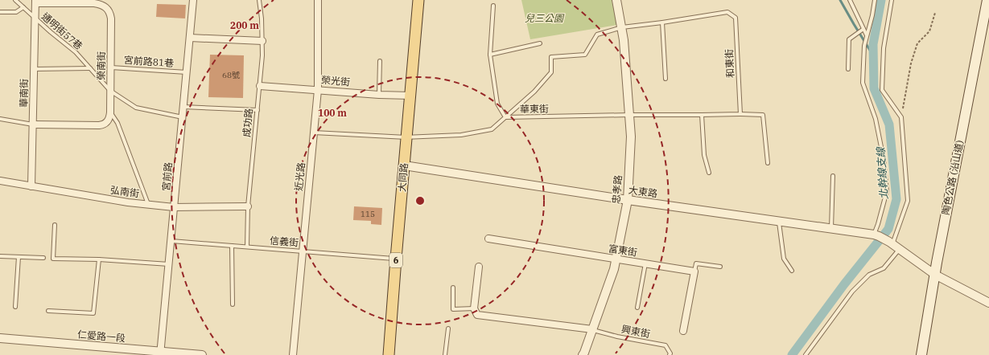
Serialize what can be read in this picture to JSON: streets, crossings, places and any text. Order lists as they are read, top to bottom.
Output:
{
  "streets": {
    "main road": ["大同路", "陶色公路 (沿山道)", "6"],
    "street": [
      "榮南街",
      "榮光街",
      "華南街",
      "宮前路",
      "近光路",
      "忠孝路",
      "弘南街",
      "大東路",
      "富東街",
      "仁愛路一段"
    ],
    "lane": [
      "通明街57巷",
      "宮前路81巷",
      "和東街",
      "華東街",
      "成功路",
      "信義街",
      "興東街"
    ]
  },
  "crossings": [
    ["通明街57巷", "榮南街"],
    ["通明街57巷", "華南街"],
    ["通明街57巷", "宮前路"],
    ["宮前路81巷", "榮南街"],
    ["宮前路81巷", "宮前路"],
    ["和東街", "華東街"],
    ["和東街", "忠孝路"],
    ["榮南街", "華南街"],
    ["榮光街", "成功路"],
    ["榮光街", "近光路"],
    ["榮光街", "大同路"],
    ["華南街", "弘南街"],
    ["華東街", "忠孝路"],
    ["成功路", "弘南街"],
    ["成功路", "信義街"],
    ["宮前路", "弘南街"],
    ["宮前路", "信義街"],
    ["宮前路", "仁愛路一段"],
    ["近光路", "信義街"],
    ["大同路", "大東路"],
    ["大同路", "信義街"],
    ["忠孝路", "大東路"],
    ["忠孝路", "富東街"],
    ["忠孝路", "興東街"]
  ],
  "water": ["北幹線支線"],
  "parks": ["兒三公園"],
  "house_numbers": ["68號", "115"],
  "rings": ["200 m", "100 m"]
}
